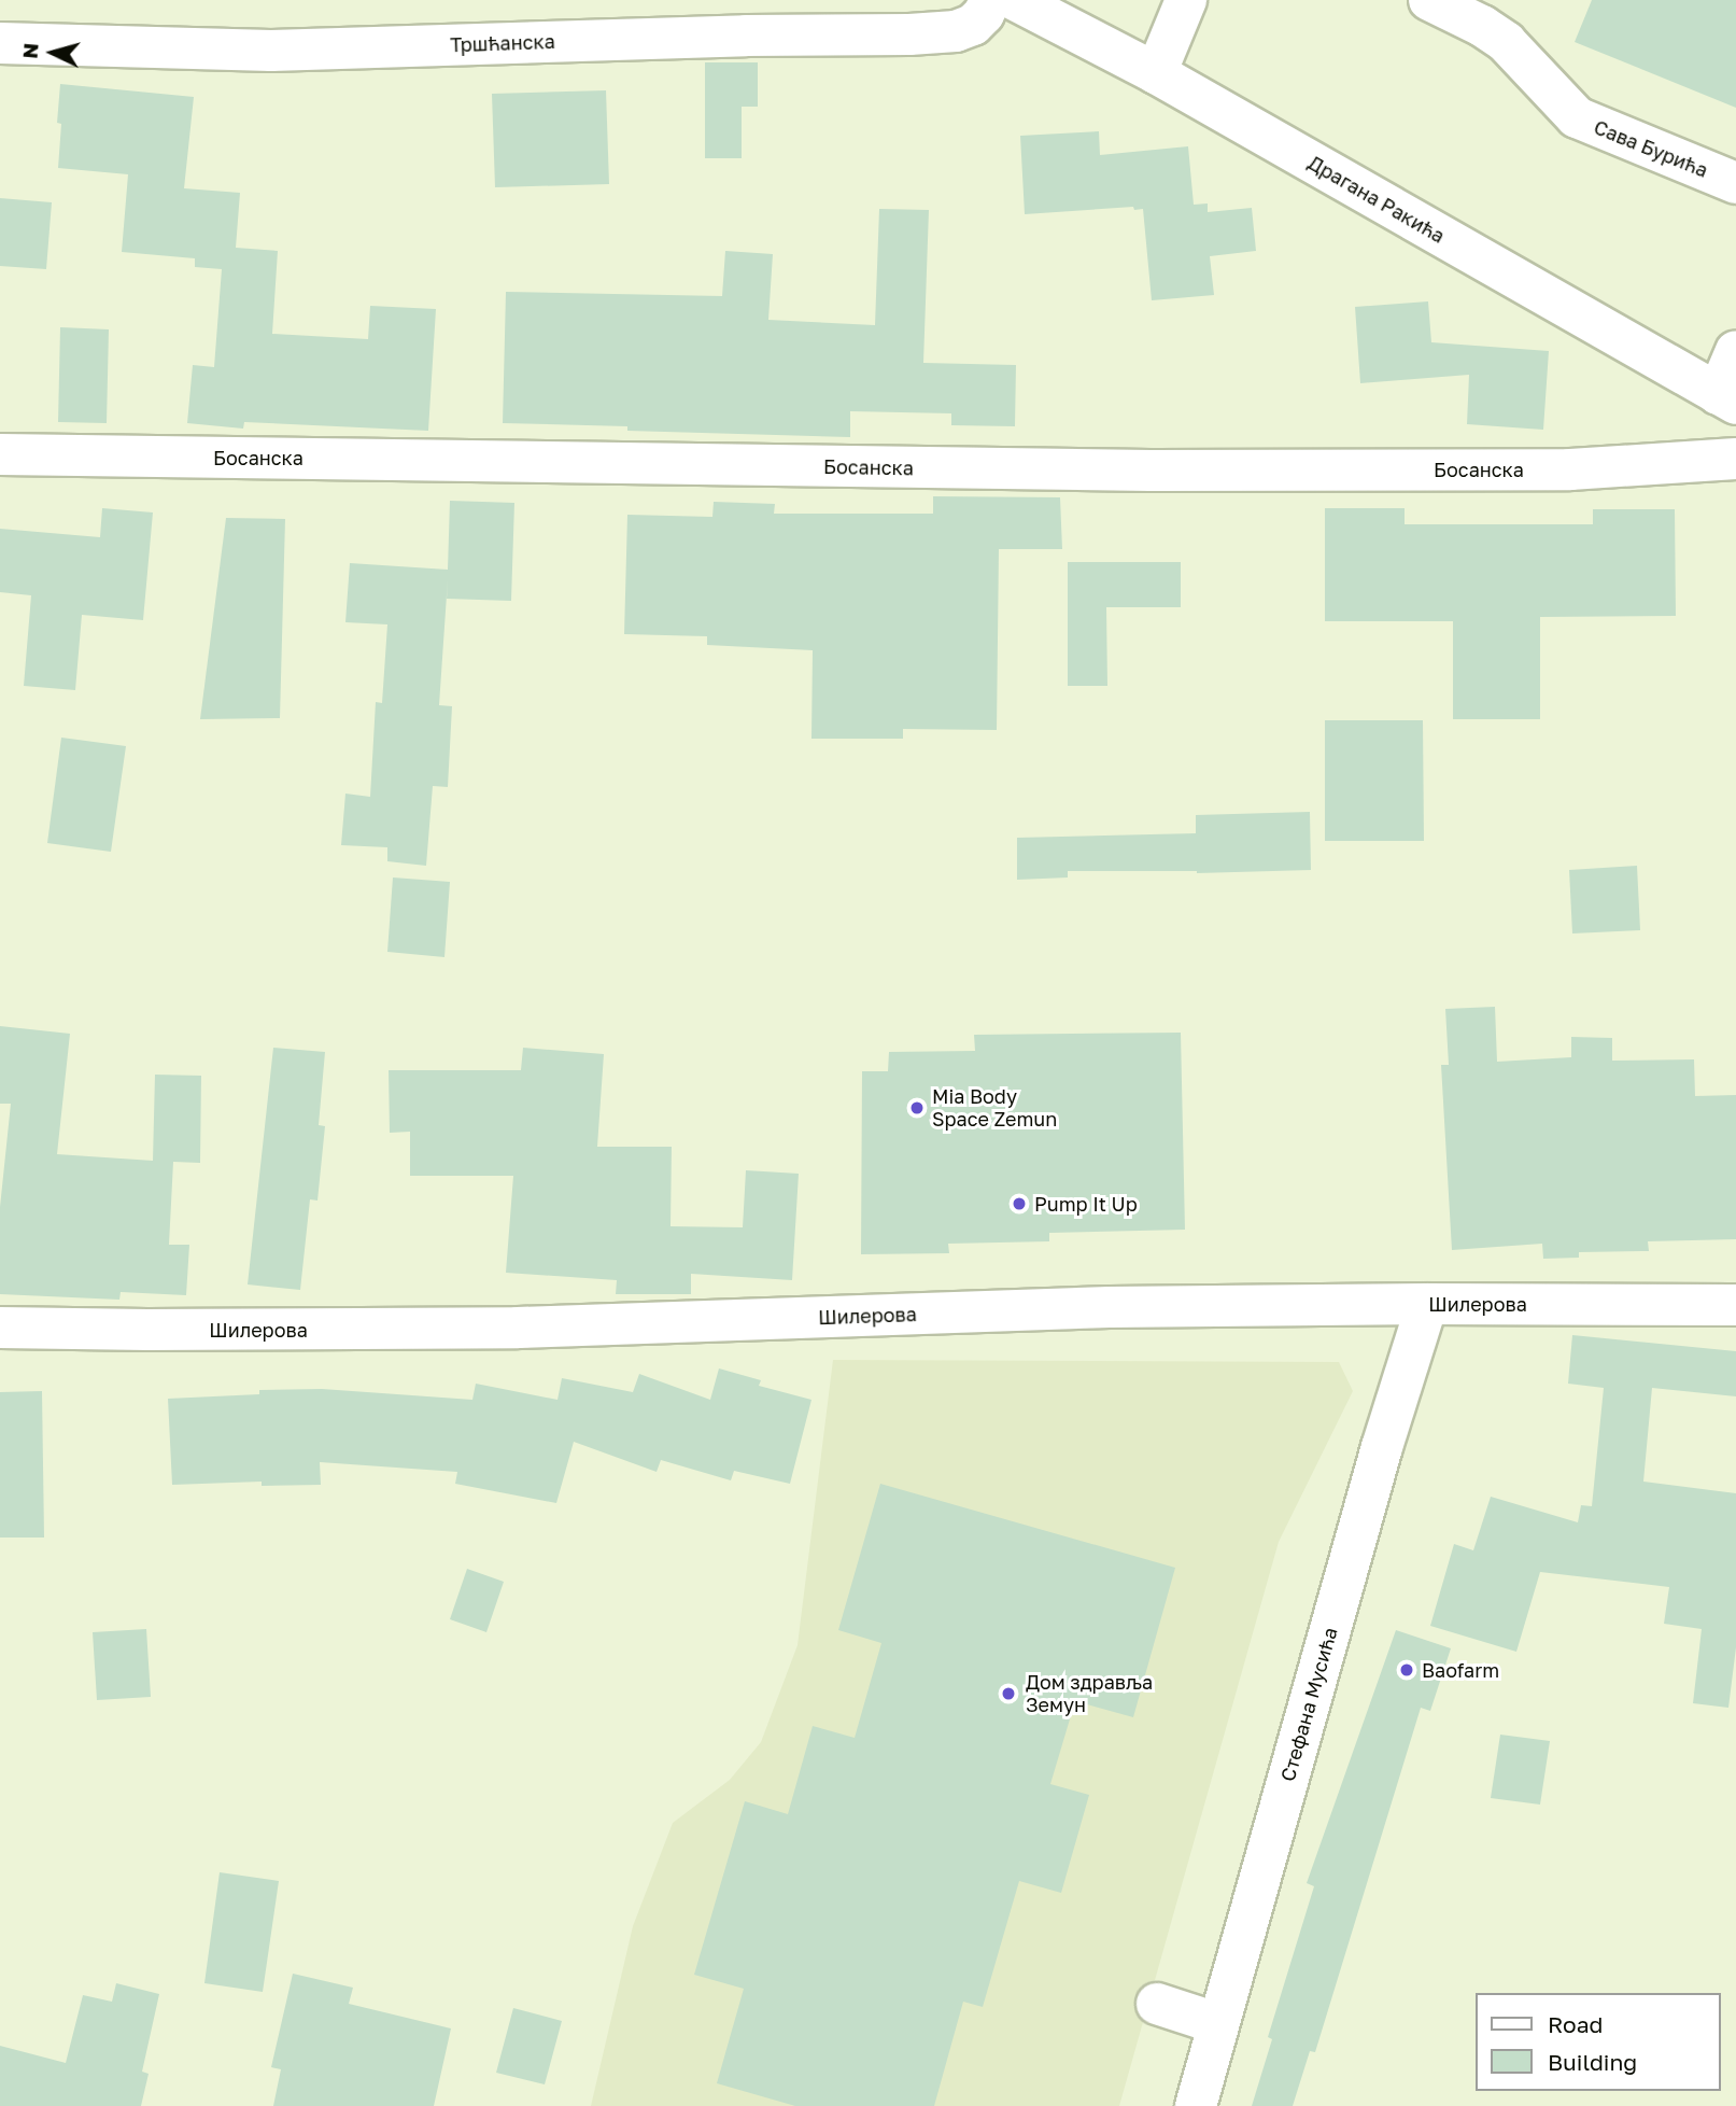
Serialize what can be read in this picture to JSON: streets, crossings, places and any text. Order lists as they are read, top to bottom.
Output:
{
  "streets": {
    "street": [
      "Тршћанска",
      "Сава Бурића",
      "Драгана Ракића",
      "Босанска",
      "Шилерова",
      "Стефана Мусића"
    ]
  },
  "crossings": [
    ["Шилерова", "Стефана Мусића"]
  ],
  "places": [
    "Mia Body Space Zemun",
    "Pump It Up",
    "Baofarm",
    "Дом здравља Земун"
  ],
  "legend": ["Road", "Building"],
  "north": "left"
}
